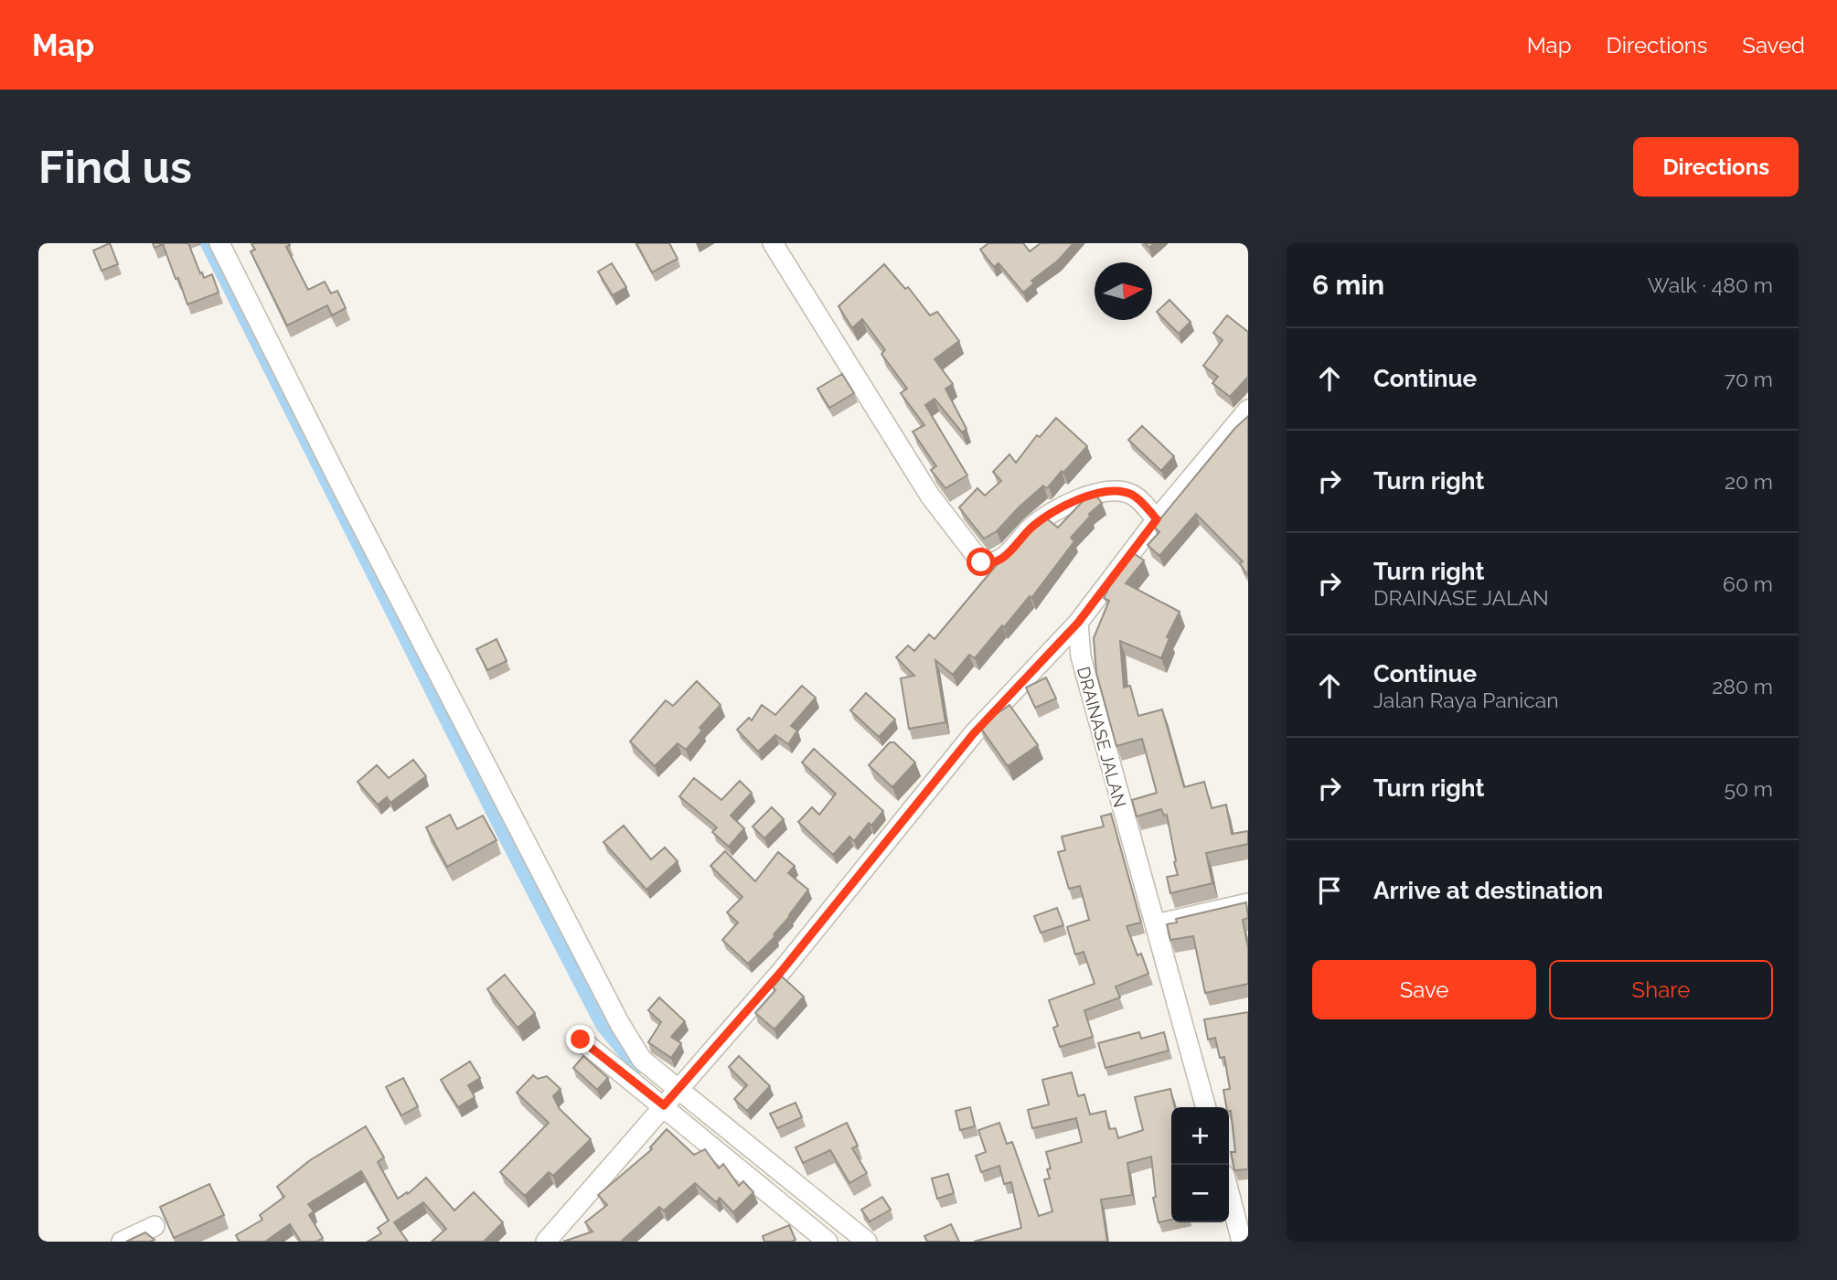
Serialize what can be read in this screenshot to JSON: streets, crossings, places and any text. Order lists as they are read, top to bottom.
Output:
{
  "streets": {
    "street": ["DRAINASE JALAN"]
  },
  "north": "right",
  "page": {
    "header": "Map",
    "nav": ["Map", "Directions", "Saved"],
    "buttons": [
      "Directions",
      ["Save", "Share"]
    ],
    "title": "Find us",
    "heading": ["6 min", "Walk · 480 m"],
    "list": [
      ["Continue", "70 m"],
      ["Turn right", "20 m"],
      ["Turn right", "DRAINASE JALAN", "60 m"],
      ["Continue", "Jalan Raya Panican", "280 m"],
      ["Turn right", "50 m"],
      "Arrive at destination"
    ],
    "map_buttons": ["+", "−"]
  }
}
